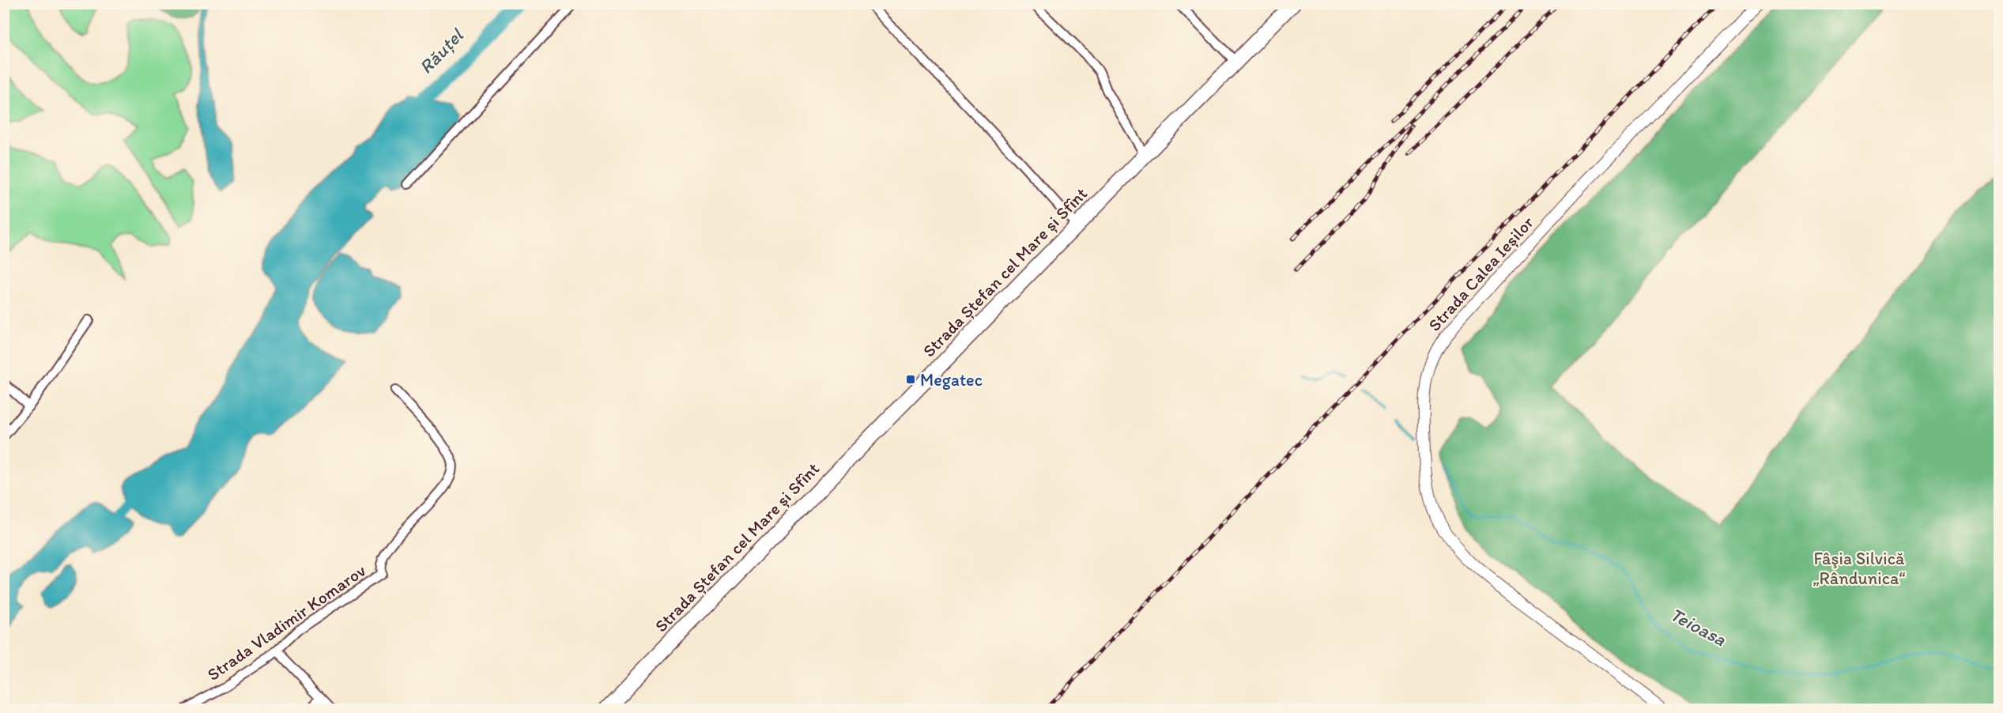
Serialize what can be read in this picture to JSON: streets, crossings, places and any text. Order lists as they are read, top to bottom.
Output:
{
  "streets": {
    "main road": ["Strada Ștefan cel Mare și Sfînt"],
    "street": ["Strada Calea Ieșilor", "Strada Vladimir Komarov"]
  },
  "water": ["Răuțel", "Teioasa"],
  "parks": ["Fâşia Silvică „Rândunica“"],
  "places": {
    "transit": ["Megatec"]
  }
}
